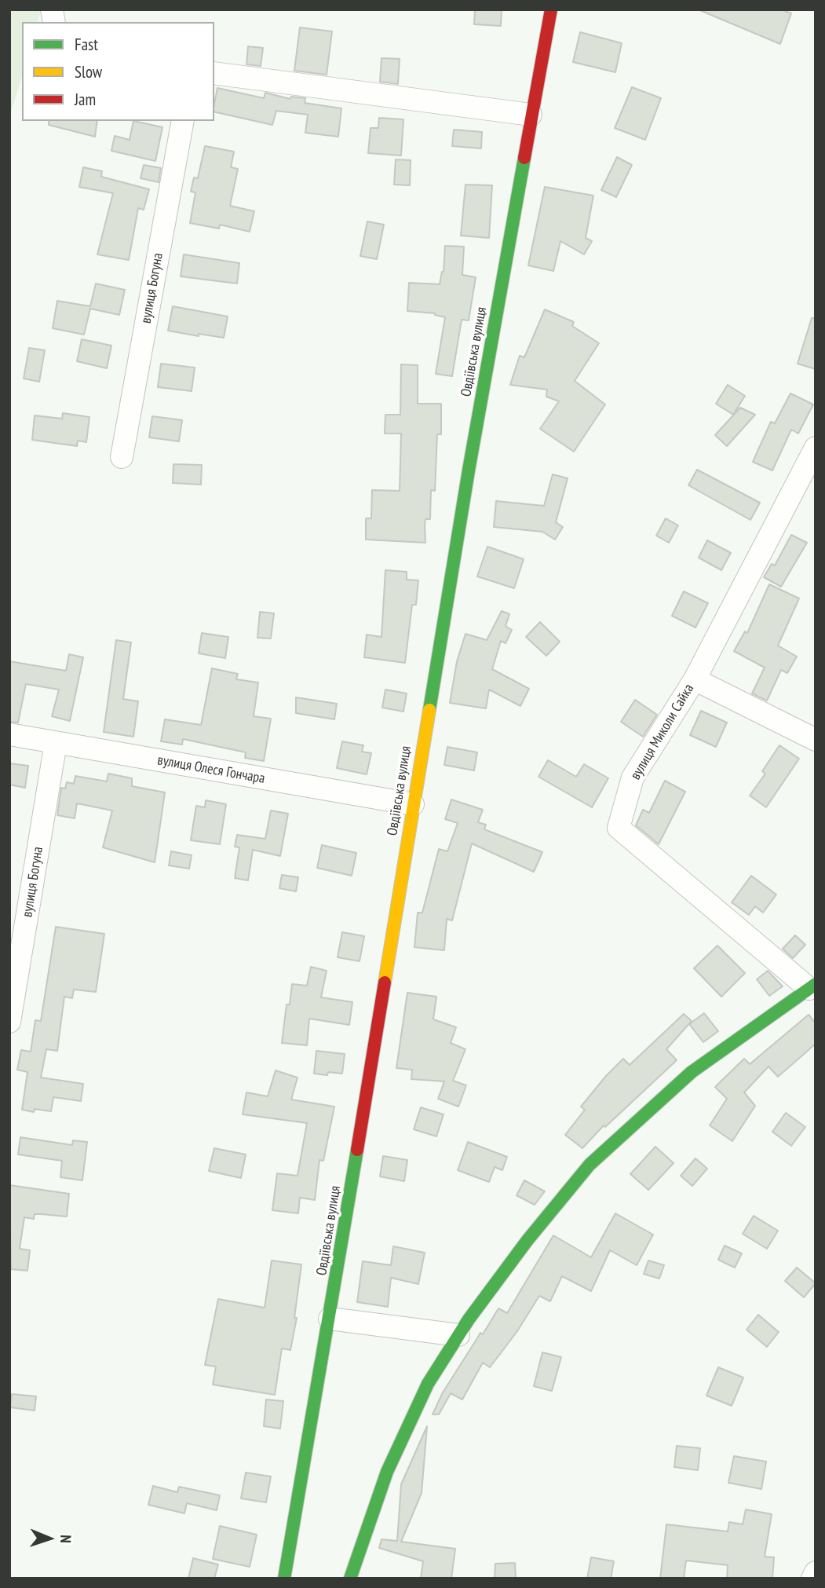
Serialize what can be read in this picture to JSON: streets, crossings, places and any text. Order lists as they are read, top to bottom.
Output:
{
  "streets": {
    "main road": ["Овдіївська вулиця"],
    "street": ["вулиця Богуна", "вулиця Миколи Сайка", "вулиця Олеся Гончара"]
  },
  "crossings": [
    ["вулиця Богуна", "вулиця Олеся Гончара"],
    ["Овдіївська вулиця", "вулиця Олеся Гончара"]
  ],
  "legend": ["Fast", "Slow", "Jam"],
  "north": "right"
}
